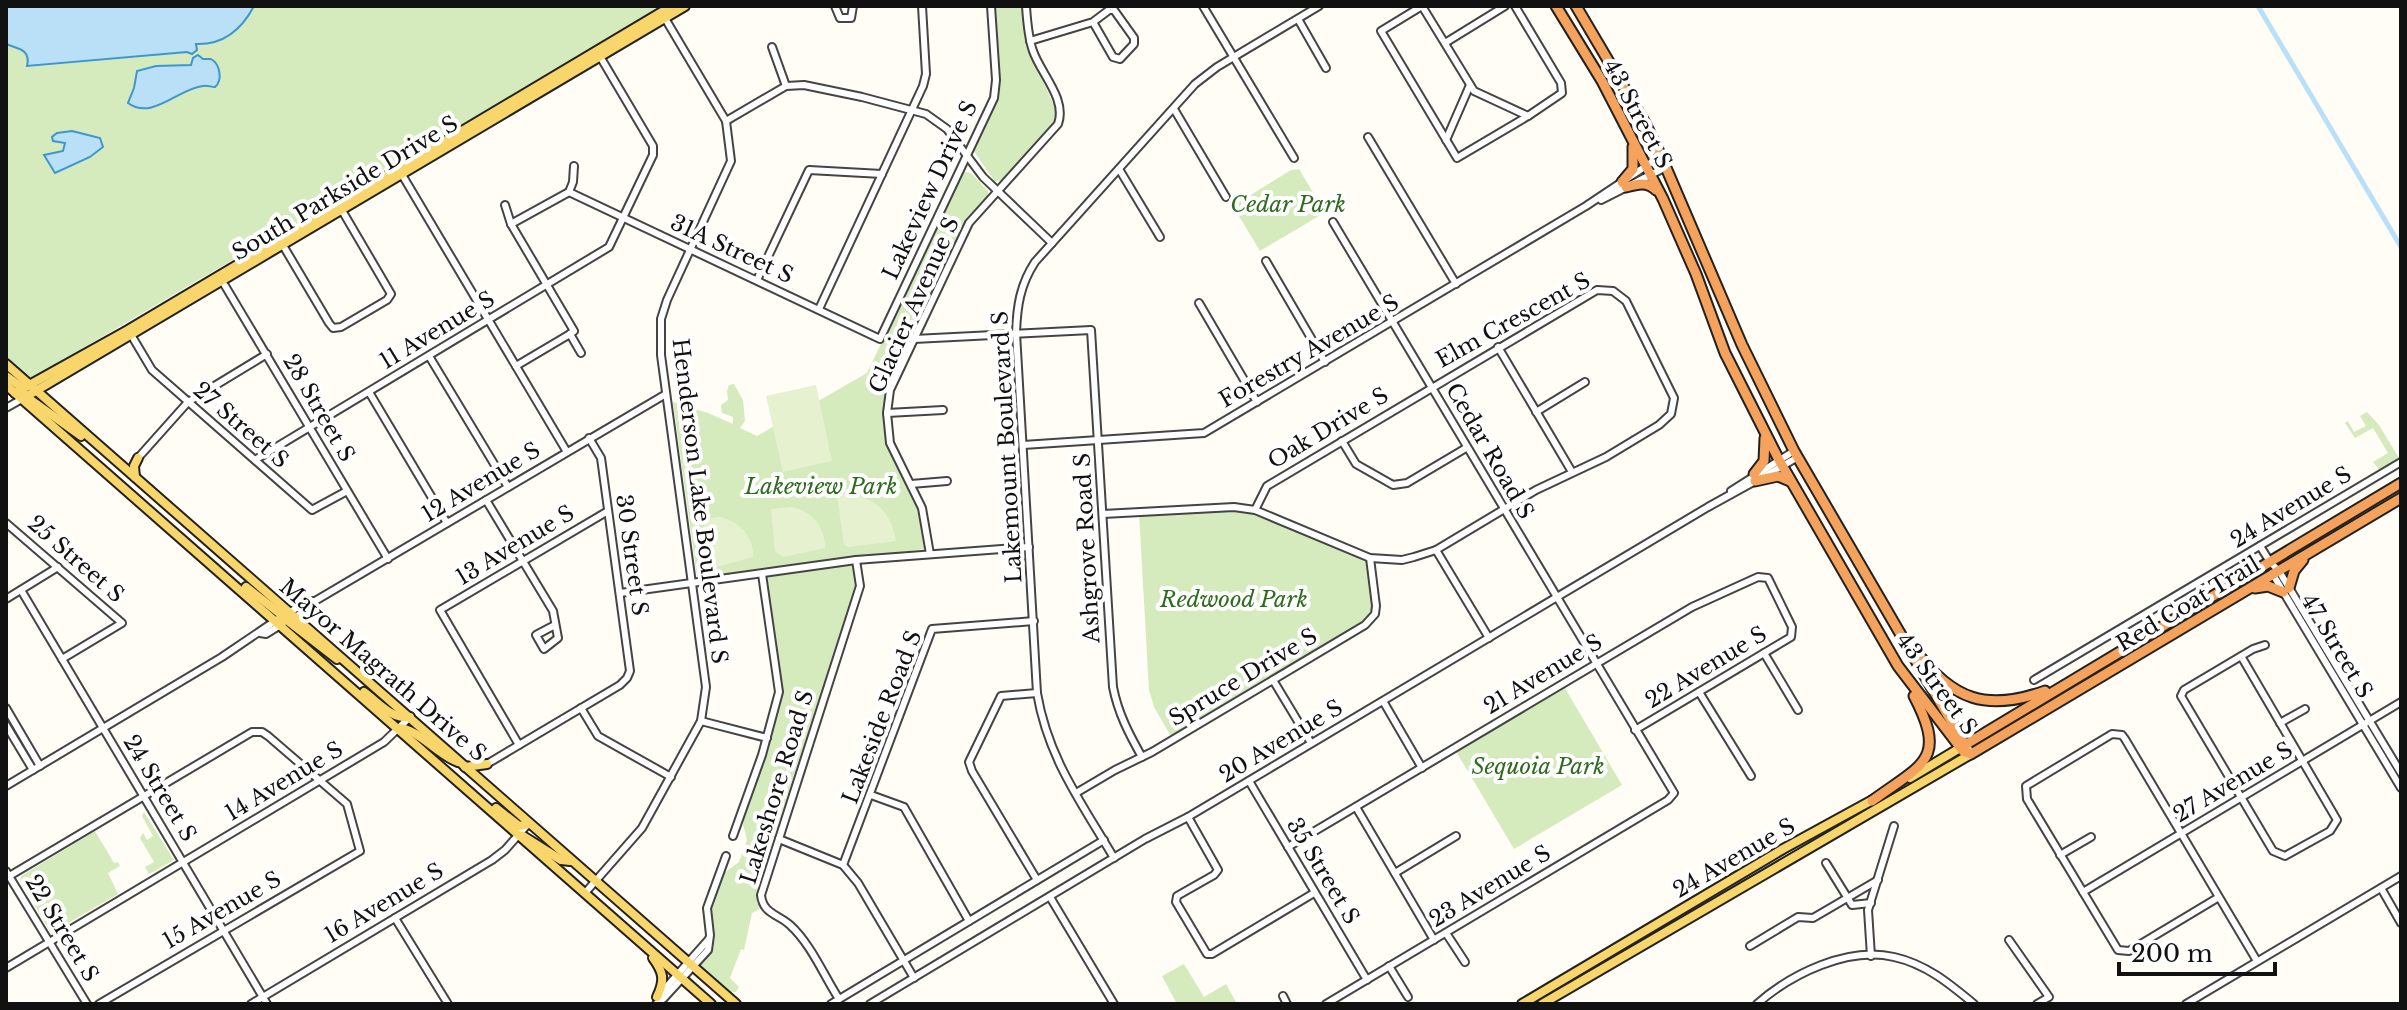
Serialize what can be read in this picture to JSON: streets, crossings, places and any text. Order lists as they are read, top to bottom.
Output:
{
  "streets": {
    "highway": ["43 Street S", "Red Coat Trail"],
    "main road": ["South Parkside Drive S", "24 Avenue S", "Mayor Magrath Drive S"],
    "street": [
      "Lakeview Drive S",
      "31A Street S",
      "Glacier Avenue S",
      "Elm Crescent S",
      "11 Avenue S",
      "Forestry Avenue S",
      "28 Street S",
      "27 Street S",
      "Oak Drive S",
      "Lakemount Boulevard S",
      "Cedar Road S",
      "12 Avenue S",
      "Henderson Lake Boulevard S",
      "13 Avenue S",
      "Ashgrove Road S",
      "30 Street S",
      "25 Street S",
      "47 Street S",
      "22 Avenue S",
      "21 Avenue S",
      "Spruce Drive S",
      "Lakeside Road S",
      "20 Avenue S",
      "14 Avenue S",
      "27 Avenue S",
      "Lakeshore Road S",
      "24 Street S",
      "35 Street S",
      "23 Avenue S",
      "16 Avenue S",
      "15 Avenue S",
      "22 Street S"
    ]
  },
  "crossings": [
    ["43 Street S", "Forestry Avenue S"],
    ["43 Street S", "24 Avenue S"],
    ["43 Street S", "Red Coat Trail"],
    ["43 Street S", "20 Avenue S"],
    ["South Parkside Drive S", "11 Avenue S"],
    ["South Parkside Drive S", "28 Street S"],
    ["South Parkside Drive S", "27 Street S"],
    ["South Parkside Drive S", "Henderson Lake Boulevard S"],
    ["South Parkside Drive S", "Mayor Magrath Drive S"],
    ["Lakeview Drive S", "31A Street S"],
    ["31A Street S", "11 Avenue S"],
    ["31A Street S", "Henderson Lake Boulevard S"],
    ["Elm Crescent S", "Oak Drive S"],
    ["Elm Crescent S", "Cedar Road S"],
    ["Elm Crescent S", "Spruce Drive S"],
    ["11 Avenue S", "28 Street S"],
    ["11 Avenue S", "27 Street S"],
    ["Forestry Avenue S", "Lakemount Boulevard S"],
    ["Forestry Avenue S", "Cedar Road S"],
    ["Forestry Avenue S", "Ashgrove Road S"],
    ["28 Street S", "27 Street S"],
    ["28 Street S", "12 Avenue S"],
    ["Oak Drive S", "Cedar Road S"],
    ["Lakemount Boulevard S", "Ashgrove Road S"],
    ["Lakemount Boulevard S", "Spruce Drive S"],
    ["Lakemount Boulevard S", "Lakeside Road S"],
    ["Lakemount Boulevard S", "20 Avenue S"],
    ["Cedar Road S", "22 Avenue S"],
    ["Cedar Road S", "21 Avenue S"],
    ["Cedar Road S", "20 Avenue S"],
    ["Cedar Road S", "23 Avenue S"],
    ["12 Avenue S", "Henderson Lake Boulevard S"],
    ["12 Avenue S", "30 Street S"],
    ["12 Avenue S", "Mayor Magrath Drive S"],
    ["12 Avenue S", "24 Street S"],
    ["Henderson Lake Boulevard S", "Mayor Magrath Drive S"],
    ["24 Avenue S", "Red Coat Trail"],
    ["24 Avenue S", "47 Street S"],
    ["13 Avenue S", "30 Street S"],
    ["Ashgrove Road S", "Spruce Drive S"],
    ["25 Street S", "24 Street S"],
    ["Red Coat Trail", "47 Street S"],
    ["47 Street S", "27 Avenue S"],
    ["22 Avenue S", "21 Avenue S"],
    ["Mayor Magrath Drive S", "14 Avenue S"],
    ["Mayor Magrath Drive S", "16 Avenue S"],
    ["21 Avenue S", "35 Street S"],
    ["20 Avenue S", "35 Street S"],
    ["14 Avenue S", "24 Street S"],
    ["14 Avenue S", "15 Avenue S"],
    ["14 Avenue S", "22 Street S"],
    ["24 Street S", "16 Avenue S"],
    ["24 Street S", "15 Avenue S"],
    ["35 Street S", "23 Avenue S"]
  ],
  "parks": [
    "Cedar Park",
    "Lakeview Park",
    "Redwood Park",
    "Sequoia Park"
  ],
  "scale_bar": "200 m"
}
